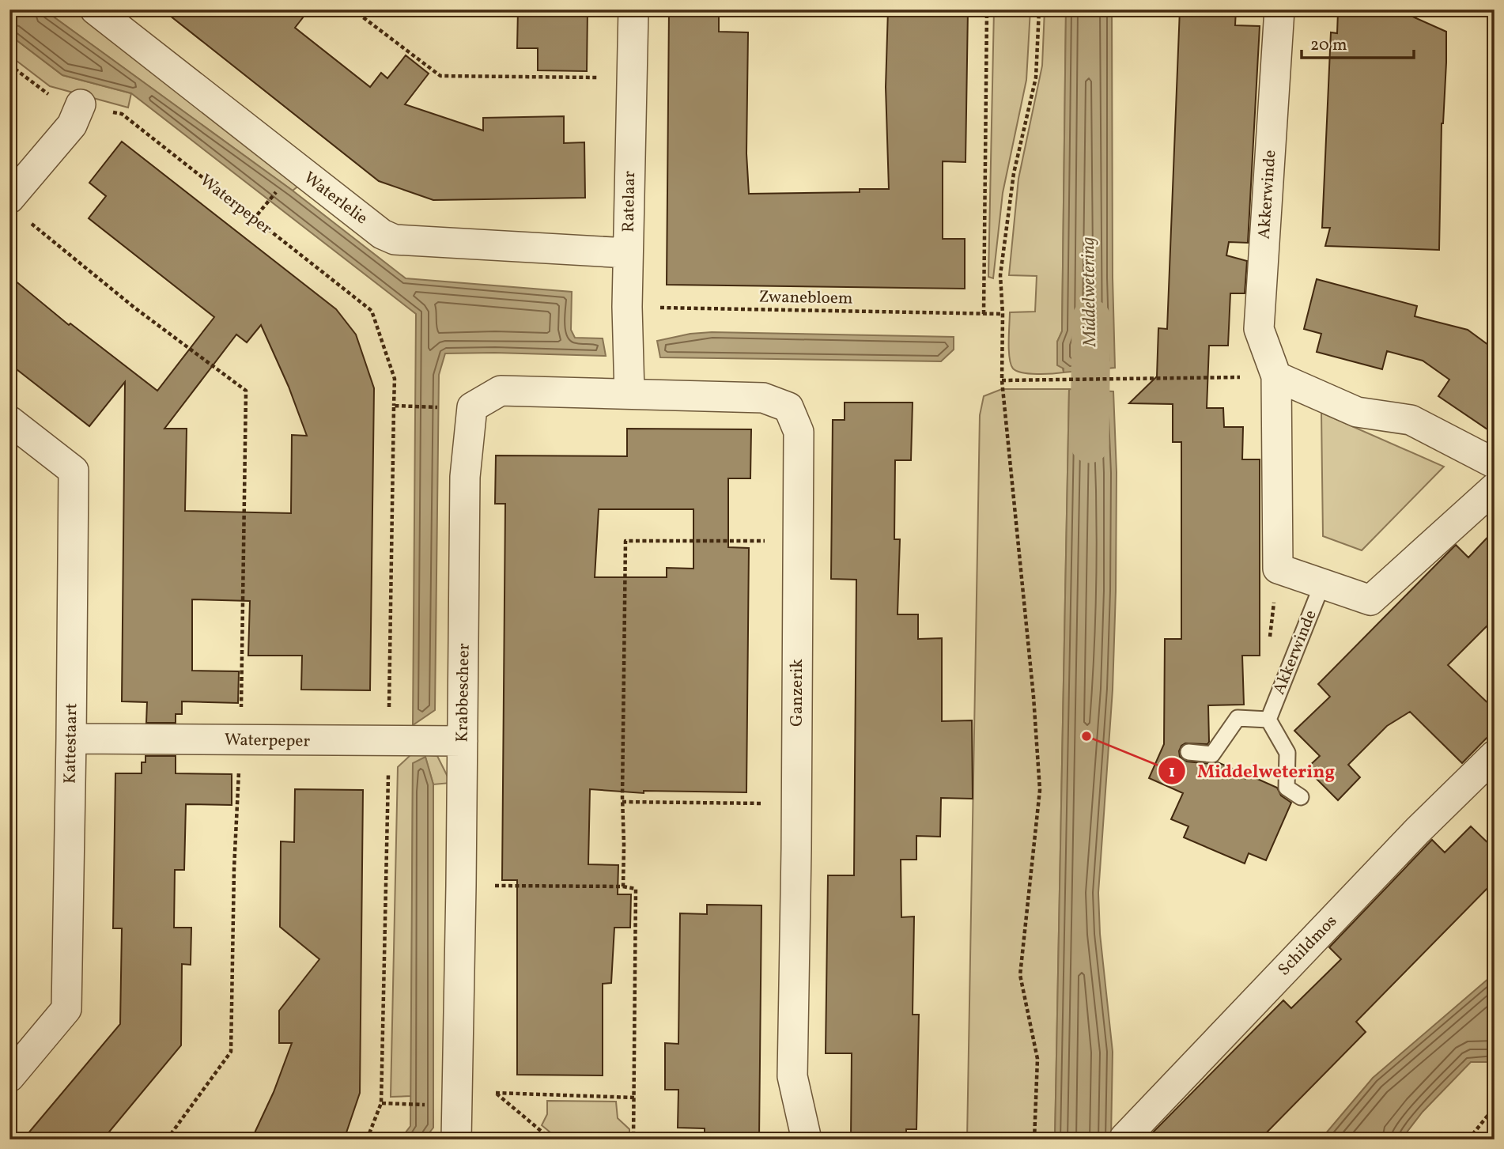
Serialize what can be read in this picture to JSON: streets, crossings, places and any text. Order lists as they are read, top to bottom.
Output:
{
  "streets": {
    "street": [
      "Akkerwinde",
      "Waterlelie",
      "Ratelaar",
      "Waterpeper",
      "Krabbescheer",
      "Ganzerik",
      "Kattestaart",
      "Schildmos"
    ],
    "path": ["Zwanebloem"]
  },
  "crossings": [
    ["Waterlelie", "Ratelaar"],
    ["Ratelaar", "Zwanebloem"],
    ["Ratelaar", "Krabbescheer"],
    ["Ratelaar", "Ganzerik"],
    ["Waterpeper", "Krabbescheer"],
    ["Waterpeper", "Kattestaart"],
    ["Krabbescheer", "Ganzerik"]
  ],
  "water": ["Middelwetering"],
  "places": ["Middelwetering"],
  "scale_bar": "20 m"
}
